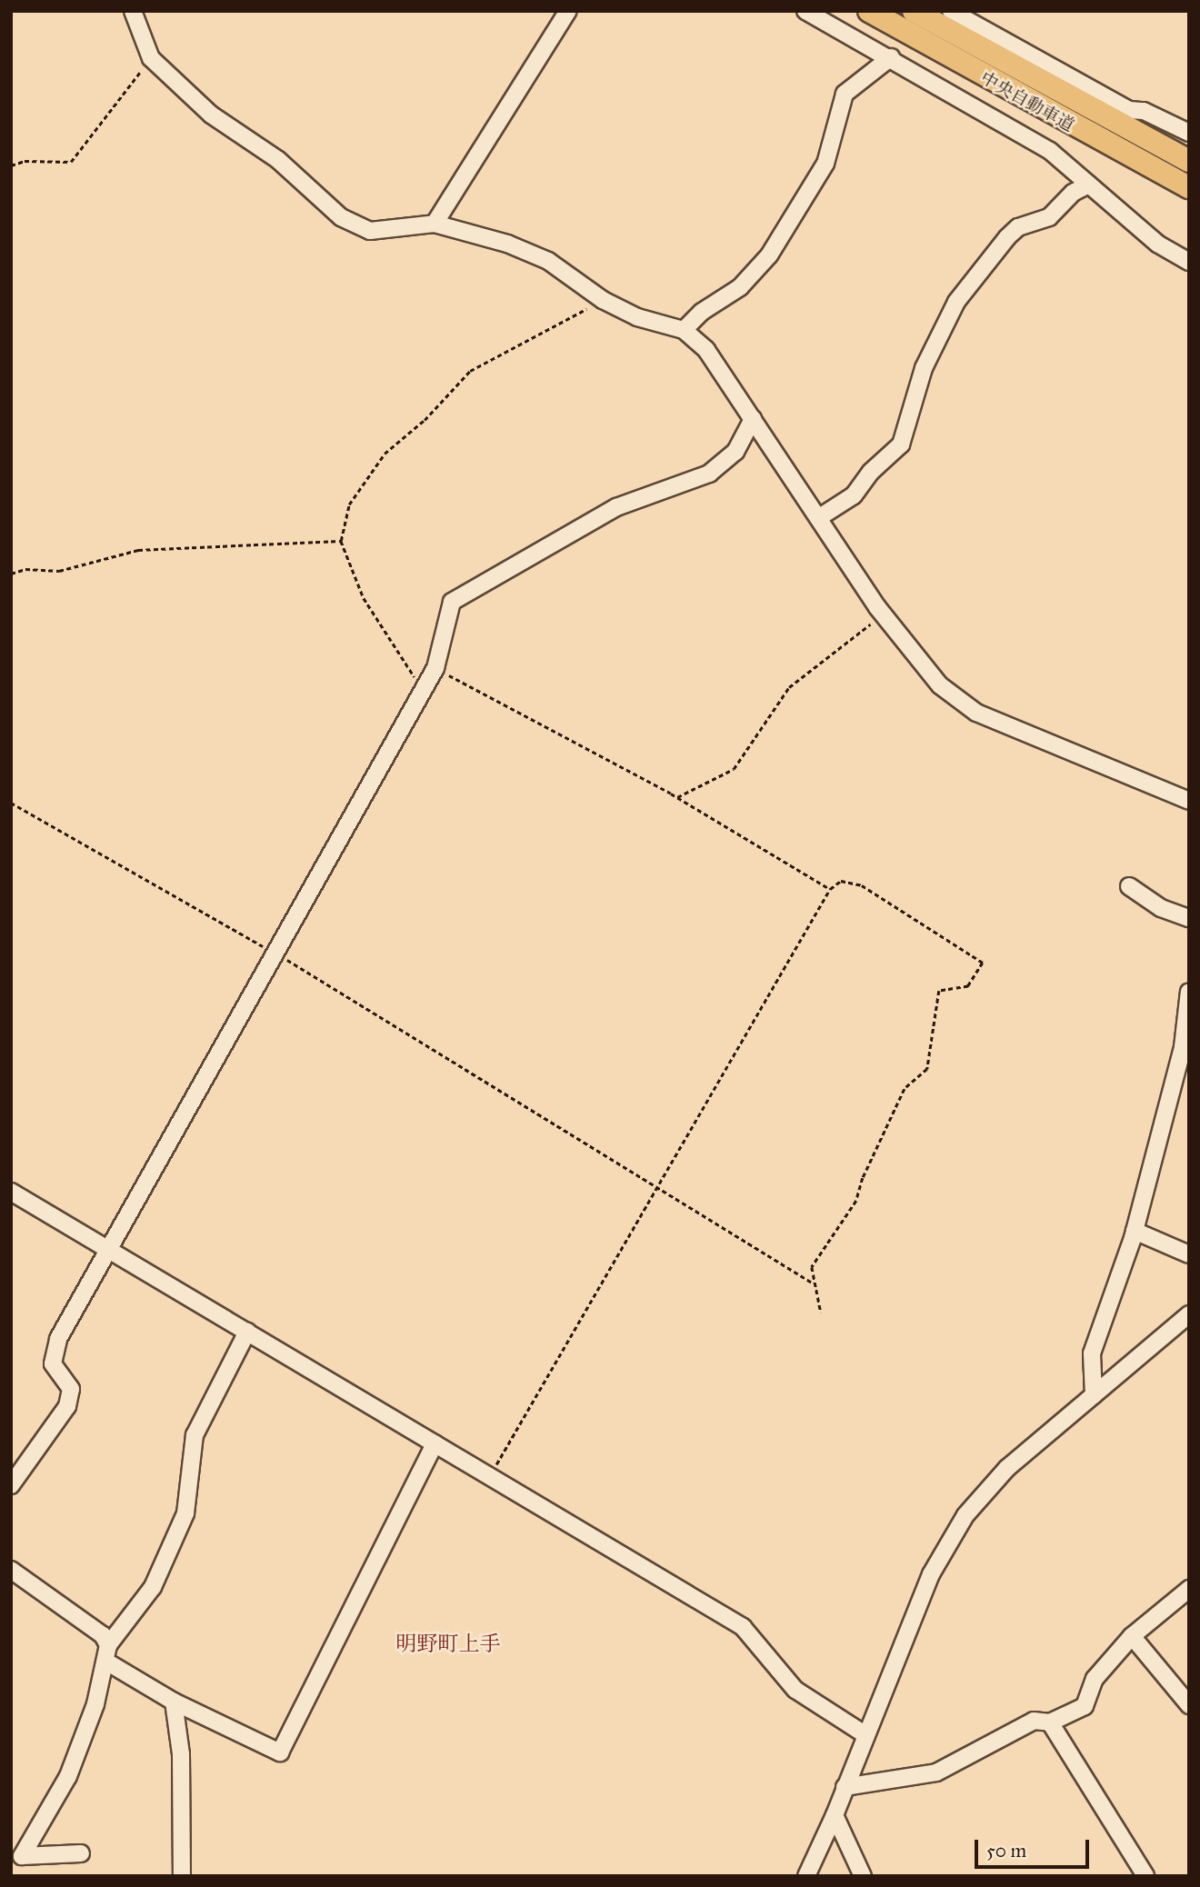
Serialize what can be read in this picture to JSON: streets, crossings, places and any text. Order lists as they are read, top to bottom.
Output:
{
  "streets": {
    "highway": ["中央自動車道"]
  },
  "districts": ["明野町上手"],
  "scale_bar": "50 m"
}
